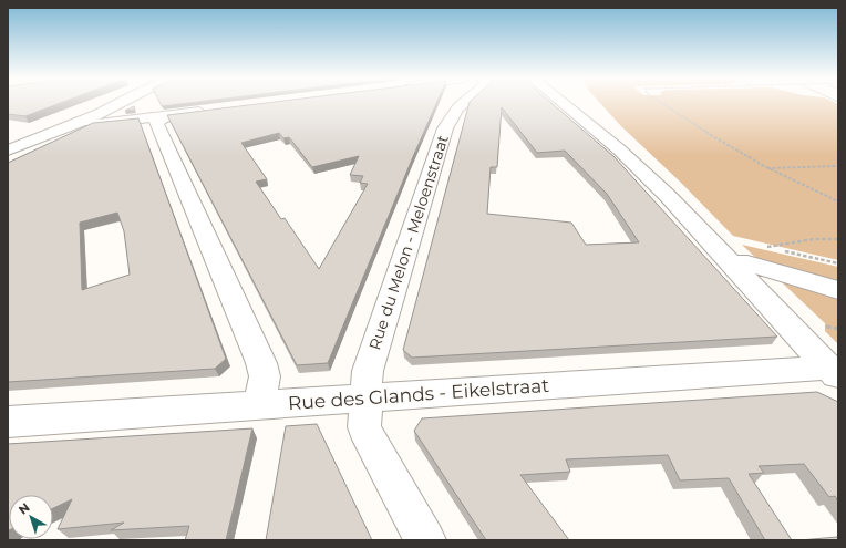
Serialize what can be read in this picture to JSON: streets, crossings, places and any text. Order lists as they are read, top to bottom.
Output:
{
  "streets": {
    "street": ["Rue du Melon - Meloenstraat", "Rue des Glands - Eikelstraat"]
  },
  "crossings": [
    ["Rue du Melon - Meloenstraat", "Rue des Glands - Eikelstraat"]
  ],
  "north": "top left"
}
